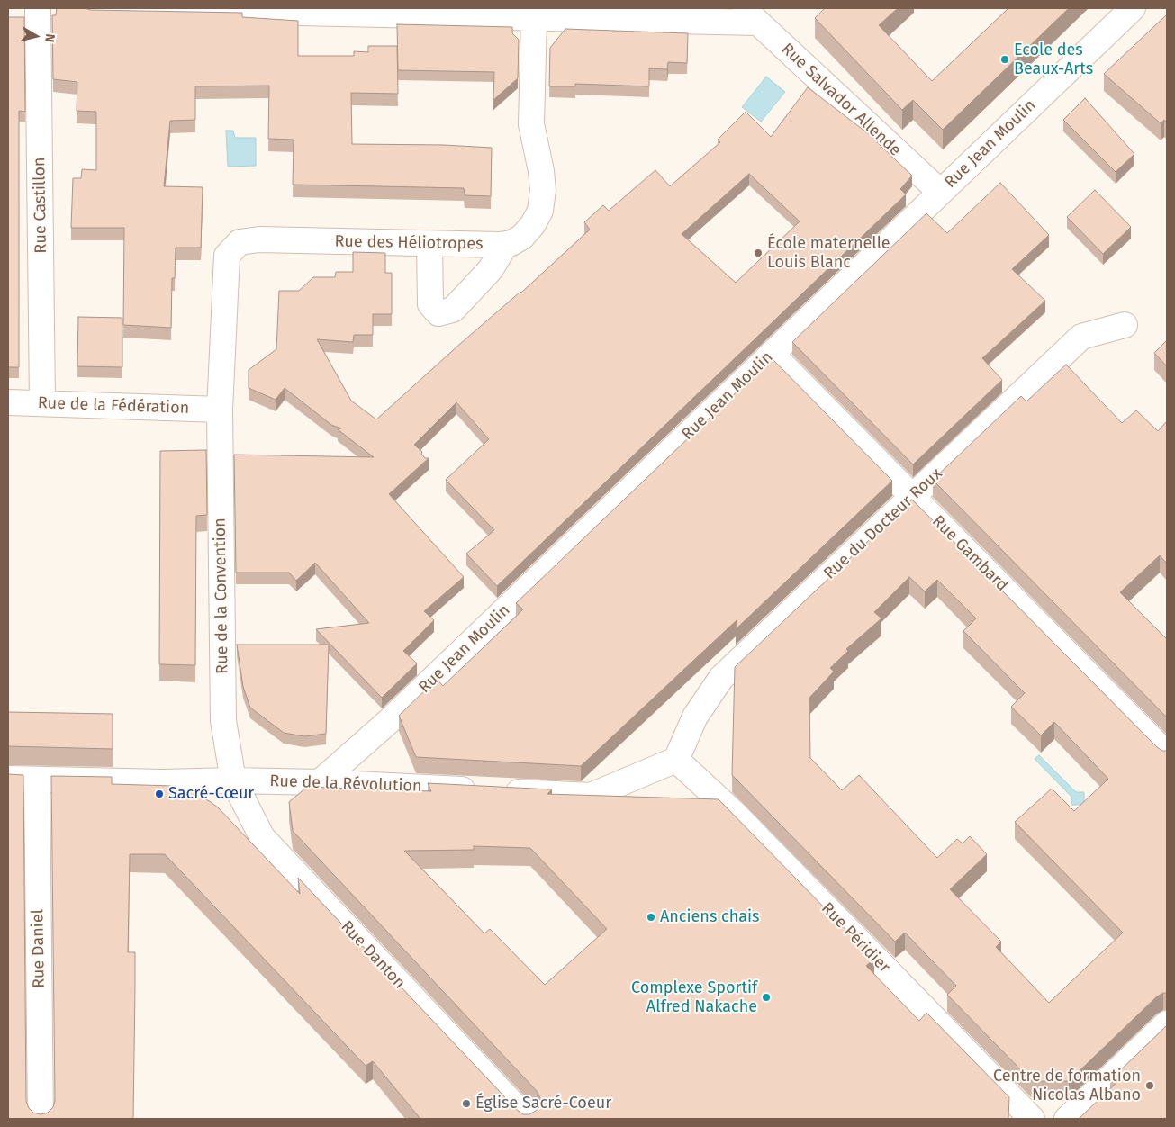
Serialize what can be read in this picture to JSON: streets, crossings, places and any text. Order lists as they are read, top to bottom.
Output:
{
  "streets": {
    "street": [
      "Rue Salvador Allende",
      "Rue Jean Moulin",
      "Rue Castillon",
      "Rue des Héliotropes",
      "Rue de la Fédération",
      "Rue du Docteur Roux",
      "Rue Gambard",
      "Rue de la Convention",
      "Rue de la Révolution",
      "Rue Péridier",
      "Rue Daniel",
      "Rue Danton"
    ]
  },
  "crossings": [
    ["Rue Salvador Allende", "Rue Jean Moulin"],
    ["Rue Jean Moulin", "Rue Gambard"],
    ["Rue Jean Moulin", "Rue de la Révolution"],
    ["Rue Castillon", "Rue de la Fédération"],
    ["Rue des Héliotropes", "Rue de la Fédération"],
    ["Rue des Héliotropes", "Rue de la Convention"],
    ["Rue de la Fédération", "Rue de la Convention"],
    ["Rue du Docteur Roux", "Rue Gambard"],
    ["Rue du Docteur Roux", "Rue de la Révolution"],
    ["Rue du Docteur Roux", "Rue Péridier"],
    ["Rue de la Convention", "Rue de la Révolution"],
    ["Rue de la Convention", "Rue Danton"],
    ["Rue de la Révolution", "Rue Péridier"],
    ["Rue de la Révolution", "Rue Daniel"],
    ["Rue de la Révolution", "Rue Danton"]
  ],
  "places": [
    "Ecole des Beaux-Arts",
    "École maternelle Louis Blanc",
    "Sacré-Cœur",
    "Anciens chais",
    "Complexe Sportif Alfred Nakache",
    "Centre de formation Nicolas Albano",
    "Église Sacré-Coeur"
  ],
  "north": "right"
}
